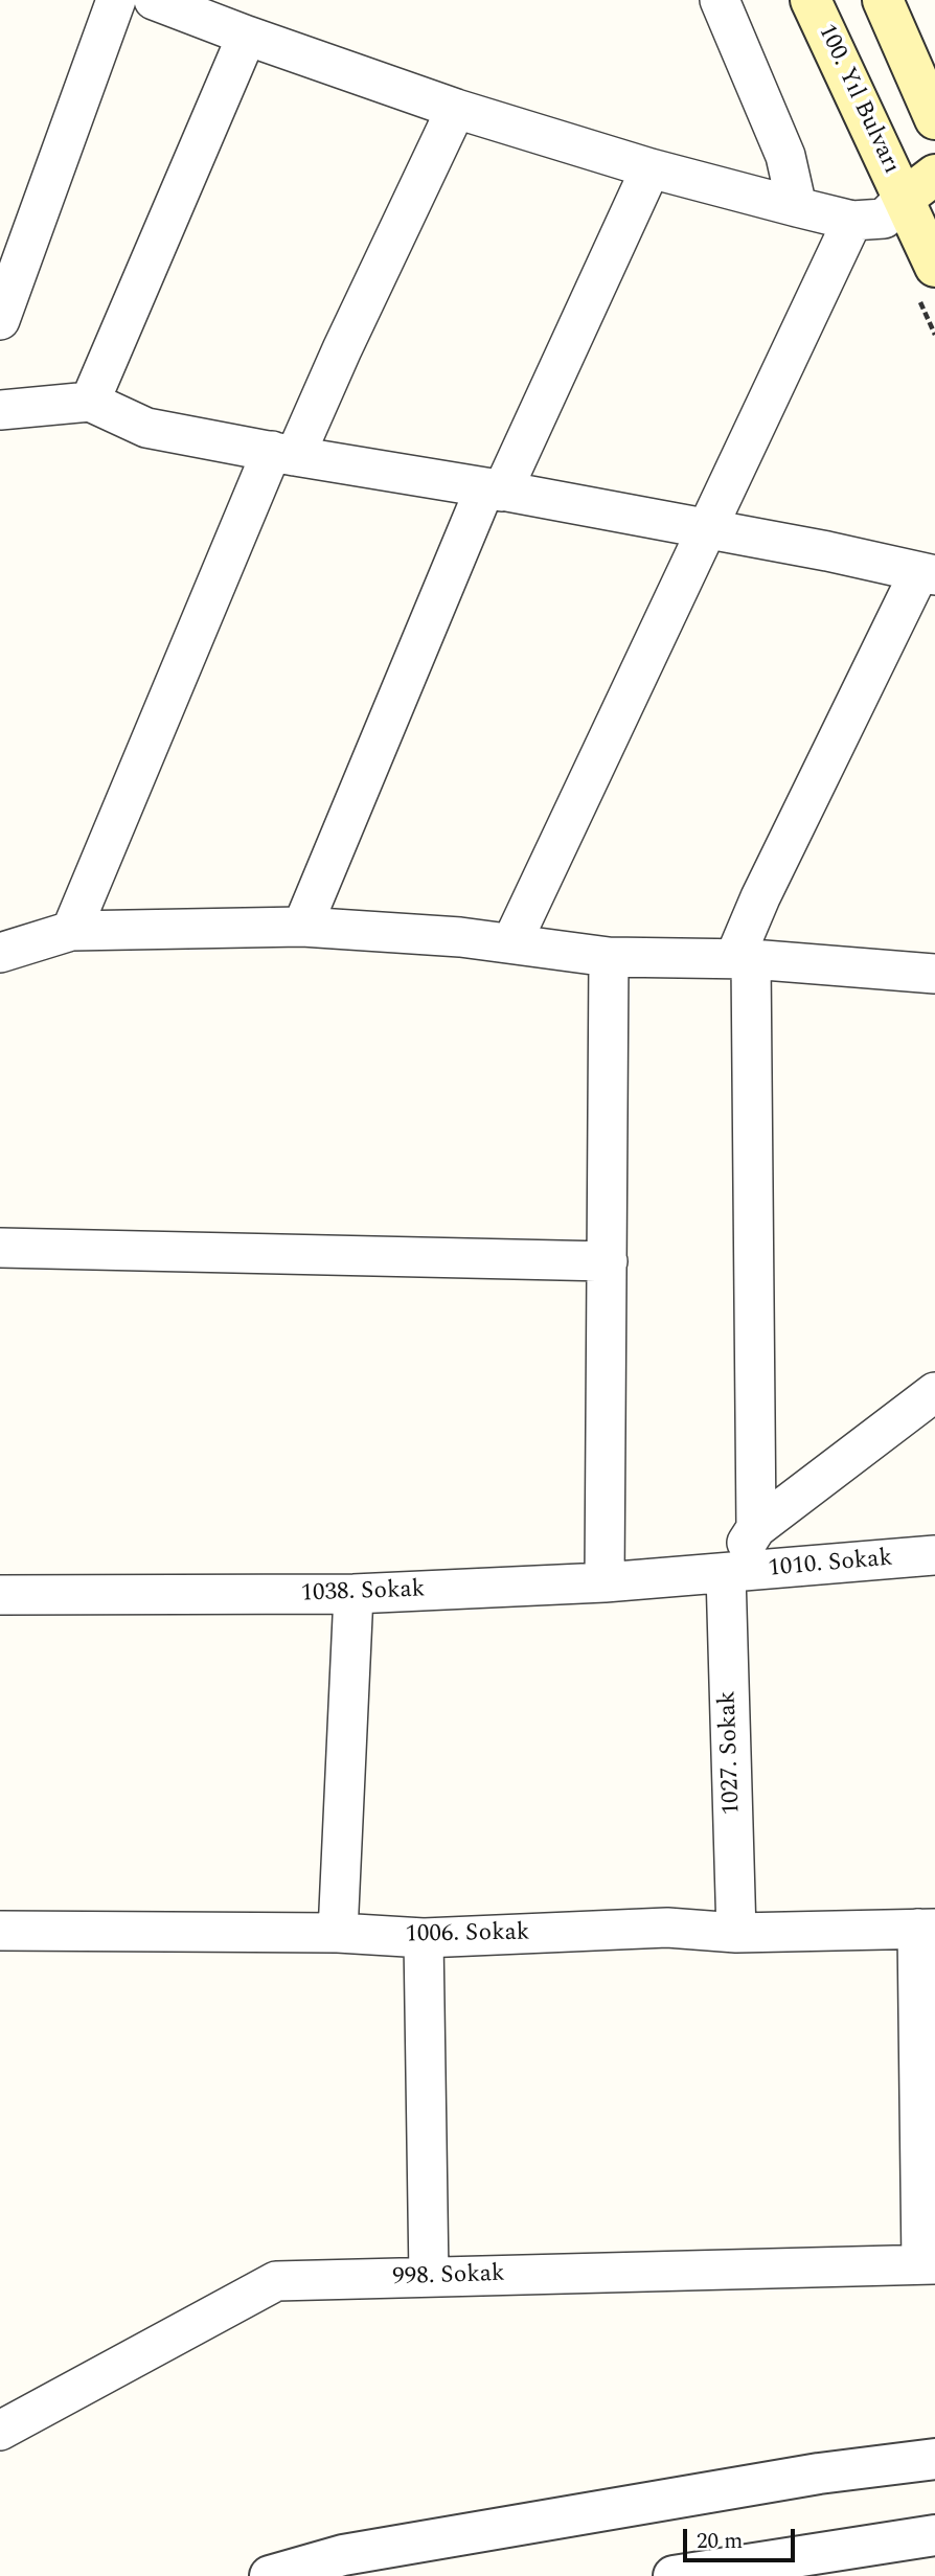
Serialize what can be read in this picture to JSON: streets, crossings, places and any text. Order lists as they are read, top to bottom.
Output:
{
  "streets": {
    "main road": ["100. Yıl Bulvarı"],
    "street": [
      "1010. Sokak",
      "1038. Sokak",
      "1027. Sokak",
      "1006. Sokak",
      "998. Sokak"
    ]
  },
  "crossings": [
    ["1010. Sokak", "1038. Sokak"],
    ["1010. Sokak", "1027. Sokak"],
    ["1038. Sokak", "1027. Sokak"],
    ["1027. Sokak", "1006. Sokak"]
  ],
  "scale_bar": "20 m"
}
